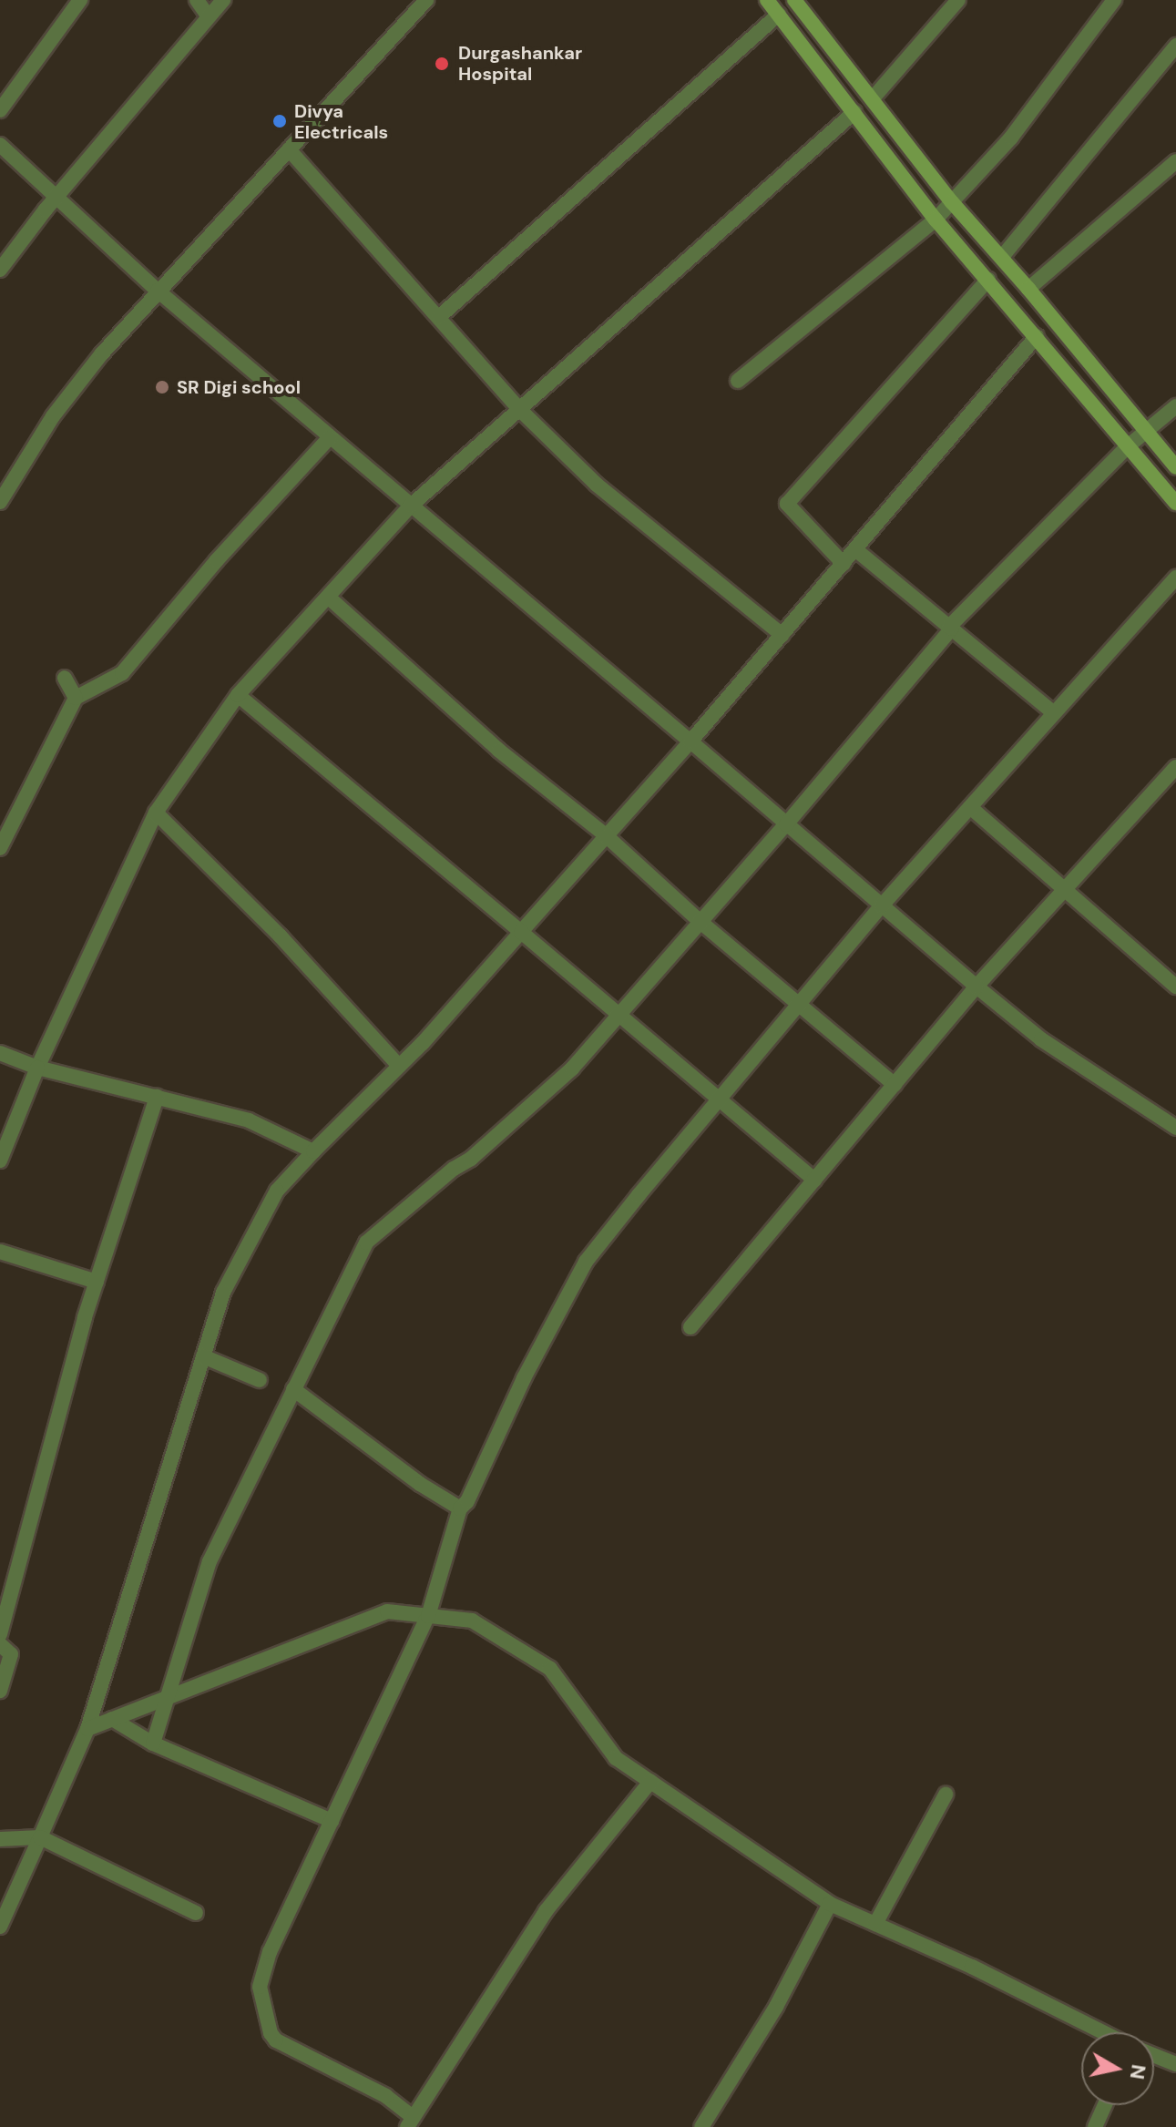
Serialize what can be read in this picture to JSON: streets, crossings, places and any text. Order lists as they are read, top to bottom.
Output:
{
  "places": ["Durgashankar Hospital", "Divya Electricals", "SR Digi school"],
  "north": "right"
}
